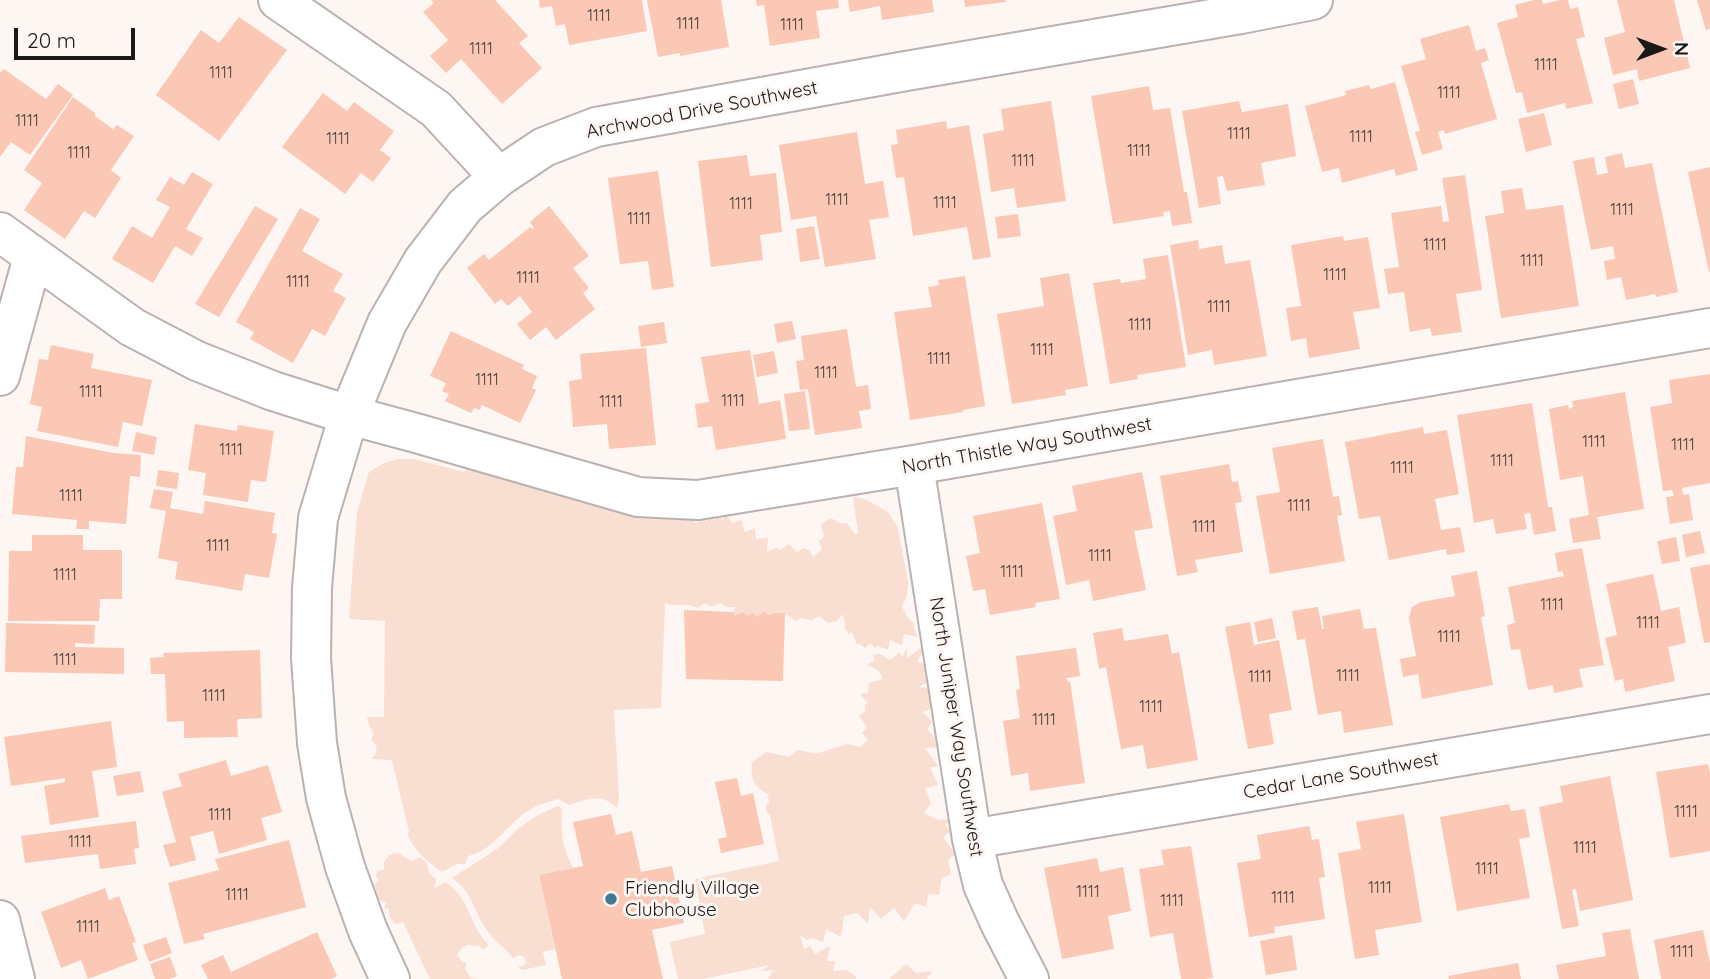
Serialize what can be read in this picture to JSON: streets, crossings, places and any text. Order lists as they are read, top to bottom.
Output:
{
  "streets": {
    "street": [
      "Archwood Drive Southwest",
      "North Thistle Way Southwest",
      "North Juniper Way Southwest",
      "Cedar Lane Southwest"
    ]
  },
  "crossings": [
    ["Archwood Drive Southwest", "North Thistle Way Southwest"],
    ["North Thistle Way Southwest", "North Juniper Way Southwest"],
    ["North Juniper Way Southwest", "Cedar Lane Southwest"]
  ],
  "places": ["Friendly Village Clubhouse"],
  "house_numbers": [
    "1111",
    "1111",
    "1111",
    "1111",
    "1111",
    "1111",
    "1111",
    "1111",
    "1111",
    "1111",
    "1111",
    "1111",
    "1111",
    "1111",
    "1111",
    "1111",
    "1111",
    "1111",
    "1111",
    "1111",
    "1111",
    "1111",
    "1111",
    "1111",
    "1111",
    "1111",
    "1111",
    "1111",
    "1111",
    "1111",
    "1111",
    "1111",
    "1111",
    "1111",
    "1111",
    "1111",
    "1111",
    "1111",
    "1111",
    "1111",
    "1111",
    "1111",
    "1111",
    "1111",
    "1111",
    "1111",
    "1111",
    "1111",
    "1111",
    "1111",
    "1111",
    "1111",
    "1111",
    "1111",
    "1111",
    "1111",
    "1111",
    "1111",
    "1111",
    "1111",
    "1111",
    "1111",
    "1111",
    "1111",
    "1111",
    "1111"
  ],
  "scale_bar": "20 m",
  "north": "right"
}
